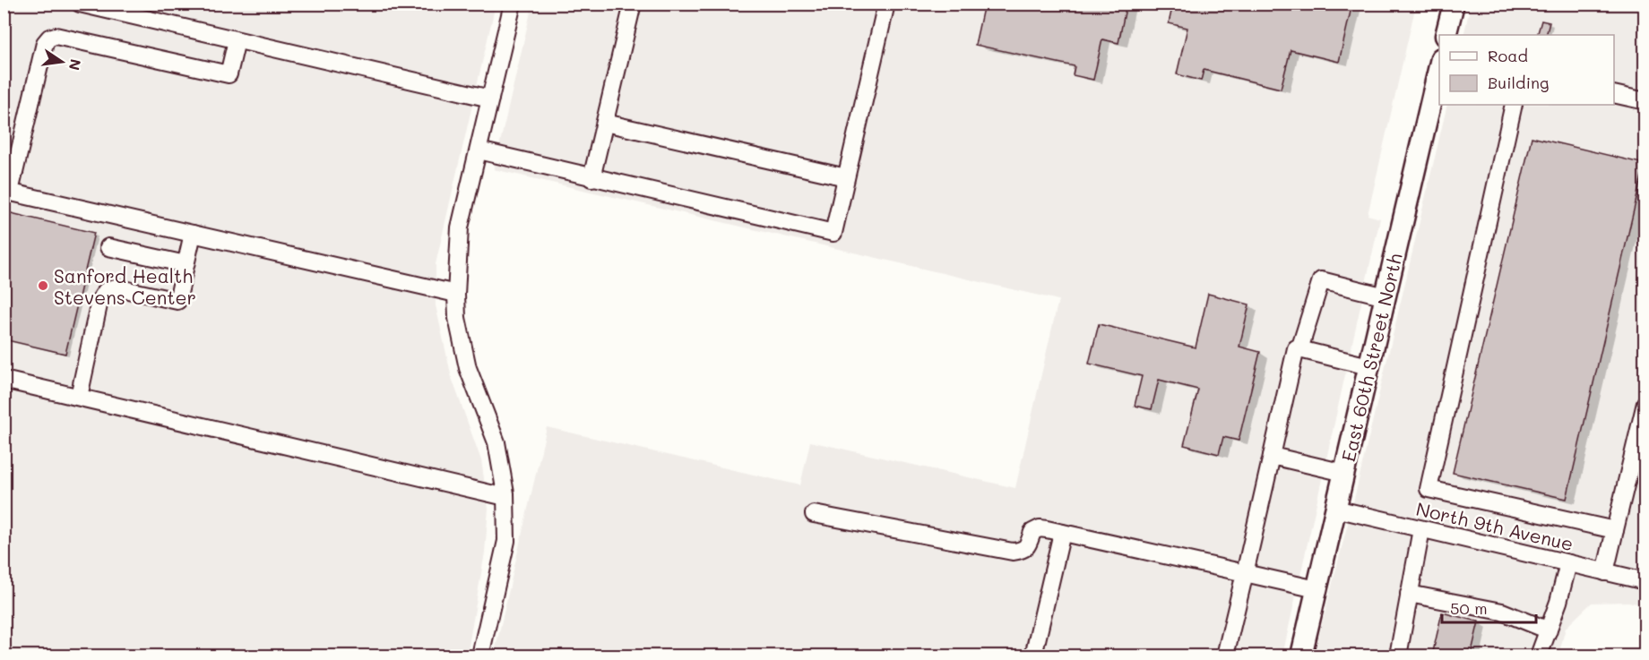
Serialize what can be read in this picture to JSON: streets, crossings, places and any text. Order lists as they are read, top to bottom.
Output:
{
  "streets": {
    "main road": ["East 60th Street North"],
    "street": ["North 9th Avenue"]
  },
  "crossings": [
    ["East 60th Street North", "North 9th Avenue"]
  ],
  "places": ["Sanford Health Stevens Center"],
  "legend": ["Road", "Building"],
  "scale_bar": "50 m",
  "north": "right"
}
